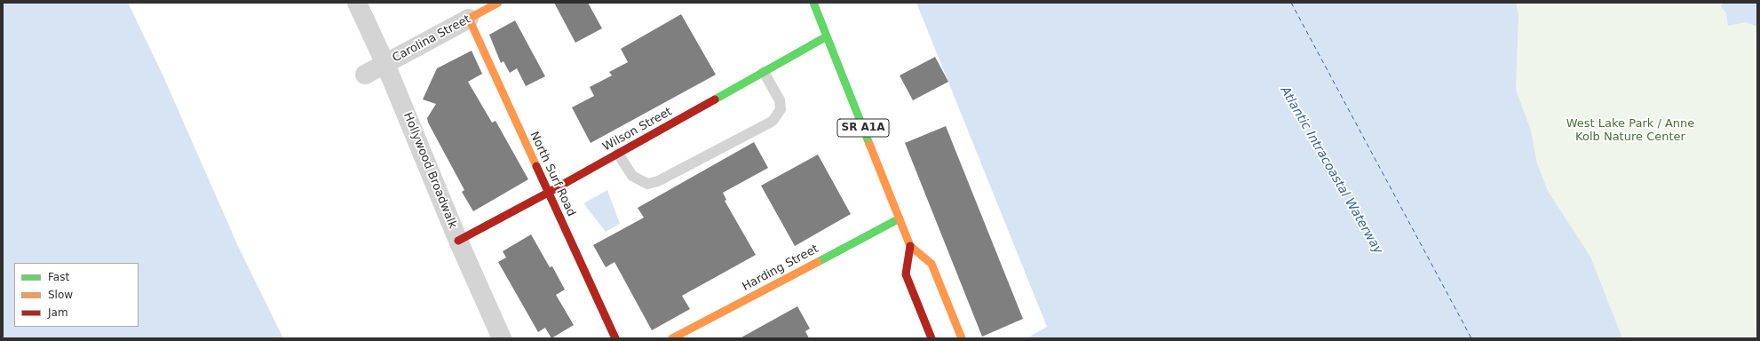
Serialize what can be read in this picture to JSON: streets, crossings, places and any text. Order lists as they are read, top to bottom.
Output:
{
  "streets": {
    "street": [
      "Carolina Street",
      "SR A1A",
      "Wilson Street",
      "Hollywood Broadwalk",
      "North Surf Road",
      "Harding Street"
    ]
  },
  "crossings": [
    ["Carolina Street", "Hollywood Broadwalk"],
    ["Carolina Street", "North Surf Road"],
    ["SR A1A", "Wilson Street"],
    ["SR A1A", "Harding Street"],
    ["Wilson Street", "Hollywood Broadwalk"],
    ["Wilson Street", "North Surf Road"]
  ],
  "water": ["Atlantic Intracoastal Waterway"],
  "parks": ["West Lake Park / Anne Kolb Nature Center"],
  "legend": ["Fast", "Slow", "Jam"]
}
